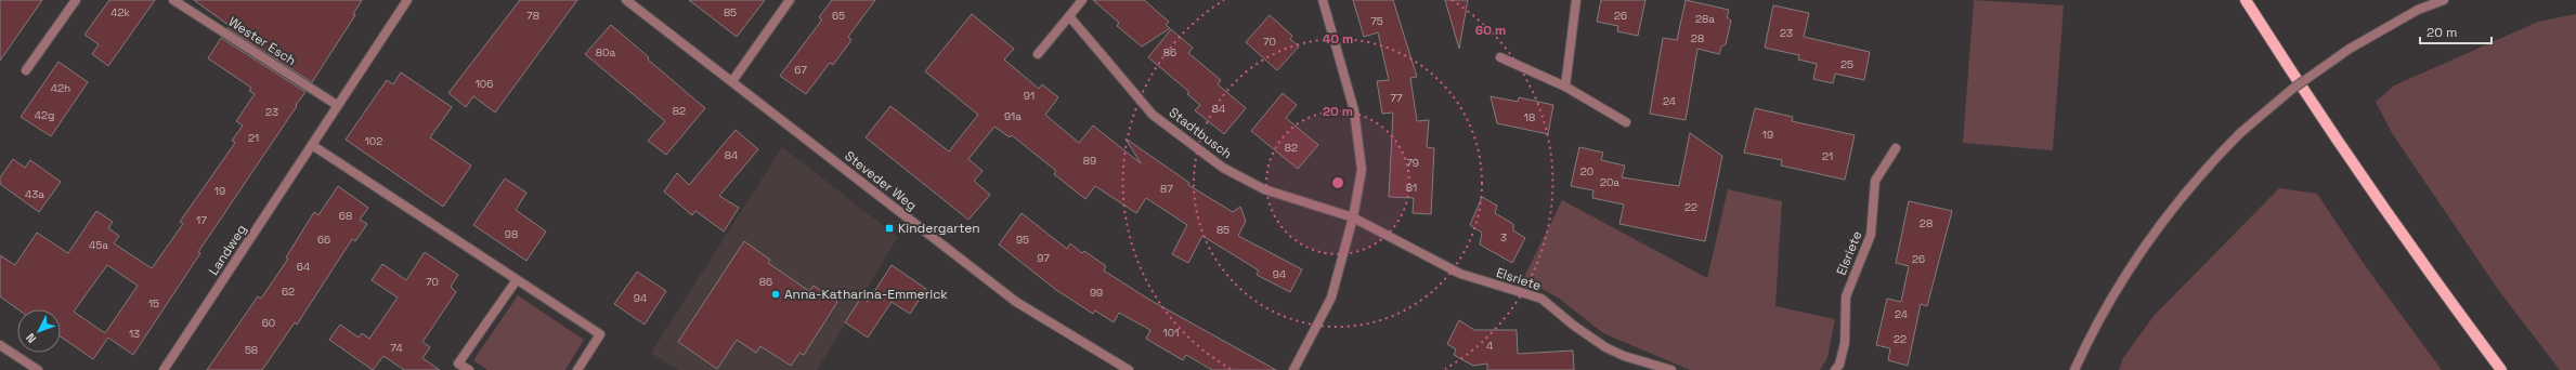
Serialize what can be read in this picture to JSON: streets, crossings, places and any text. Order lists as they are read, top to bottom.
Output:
{
  "streets": {
    "street": [
      "Wester Esch",
      "Stadtbusch",
      "Steveder Weg",
      "Landweg",
      "Elsriete"
    ]
  },
  "crossings": [
    ["Wester Esch", "Landweg"],
    ["Stadtbusch", "Elsriete"]
  ],
  "places": {
    "transit": ["Kindergarten"],
    "other": ["Anna-Katharina-Emmerick"]
  },
  "house_numbers": [
    "42k",
    "85",
    "78",
    "65",
    "26",
    "28a",
    "75",
    "23",
    "28",
    "70",
    "80a",
    "86",
    "25",
    "67",
    "106",
    "42h",
    "91",
    "77",
    "24",
    "84",
    "82",
    "23",
    "42g",
    "91a",
    "18",
    "19",
    "21",
    "102",
    "82",
    "84",
    "21",
    "89",
    "79",
    "20",
    "20a",
    "81",
    "87",
    "19",
    "43a",
    "22",
    "68",
    "17",
    "28",
    "85",
    "98",
    "3",
    "66",
    "95",
    "45a",
    "97",
    "26",
    "64",
    "94",
    "70",
    "86",
    "62",
    "99",
    "94",
    "15",
    "24",
    "60",
    "101",
    "13",
    "22",
    "4",
    "74",
    "58"
  ],
  "scale_bar": "20 m",
  "north": "bottom left",
  "rings": ["60 m", "40 m", "20 m"]
}
